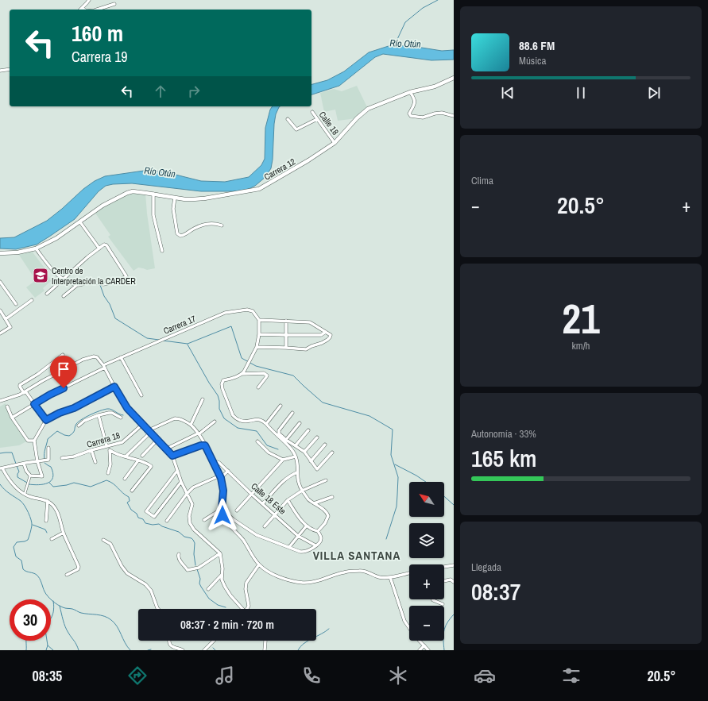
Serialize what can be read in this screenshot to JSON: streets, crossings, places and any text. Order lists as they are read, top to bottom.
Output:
{
  "streets": {
    "street": [
      "Calle 18",
      "Carrera 12",
      "Carrera 17",
      "Carrera 18",
      "Calle 18 Este"
    ]
  },
  "crossings": [
    ["Calle 18", "Carrera 12"]
  ],
  "districts": ["VILLA SANTANA"],
  "water": ["Río Otún"],
  "places": {
    "school or university": ["Centro de Interpretación la CARDER"]
  },
  "north": "top left",
  "page": {
    "turn": ["160 m", "Carrera 19"],
    "song": ["88.6 FM", "Música"],
    "tile": [
      "Clima",
      ["21", "km/h"],
      ["Autonomía · 33%", "165 km"],
      ["Llegada", "08:37"]
    ],
    "heat": ["−", "20.5°", "+"],
    "map_buttons": ["+", "−"],
    "limit": "30",
    "trip": "08:37 · 2 min · 720 m",
    "tabs": ["08:35", "20.5°"]
  }
}
